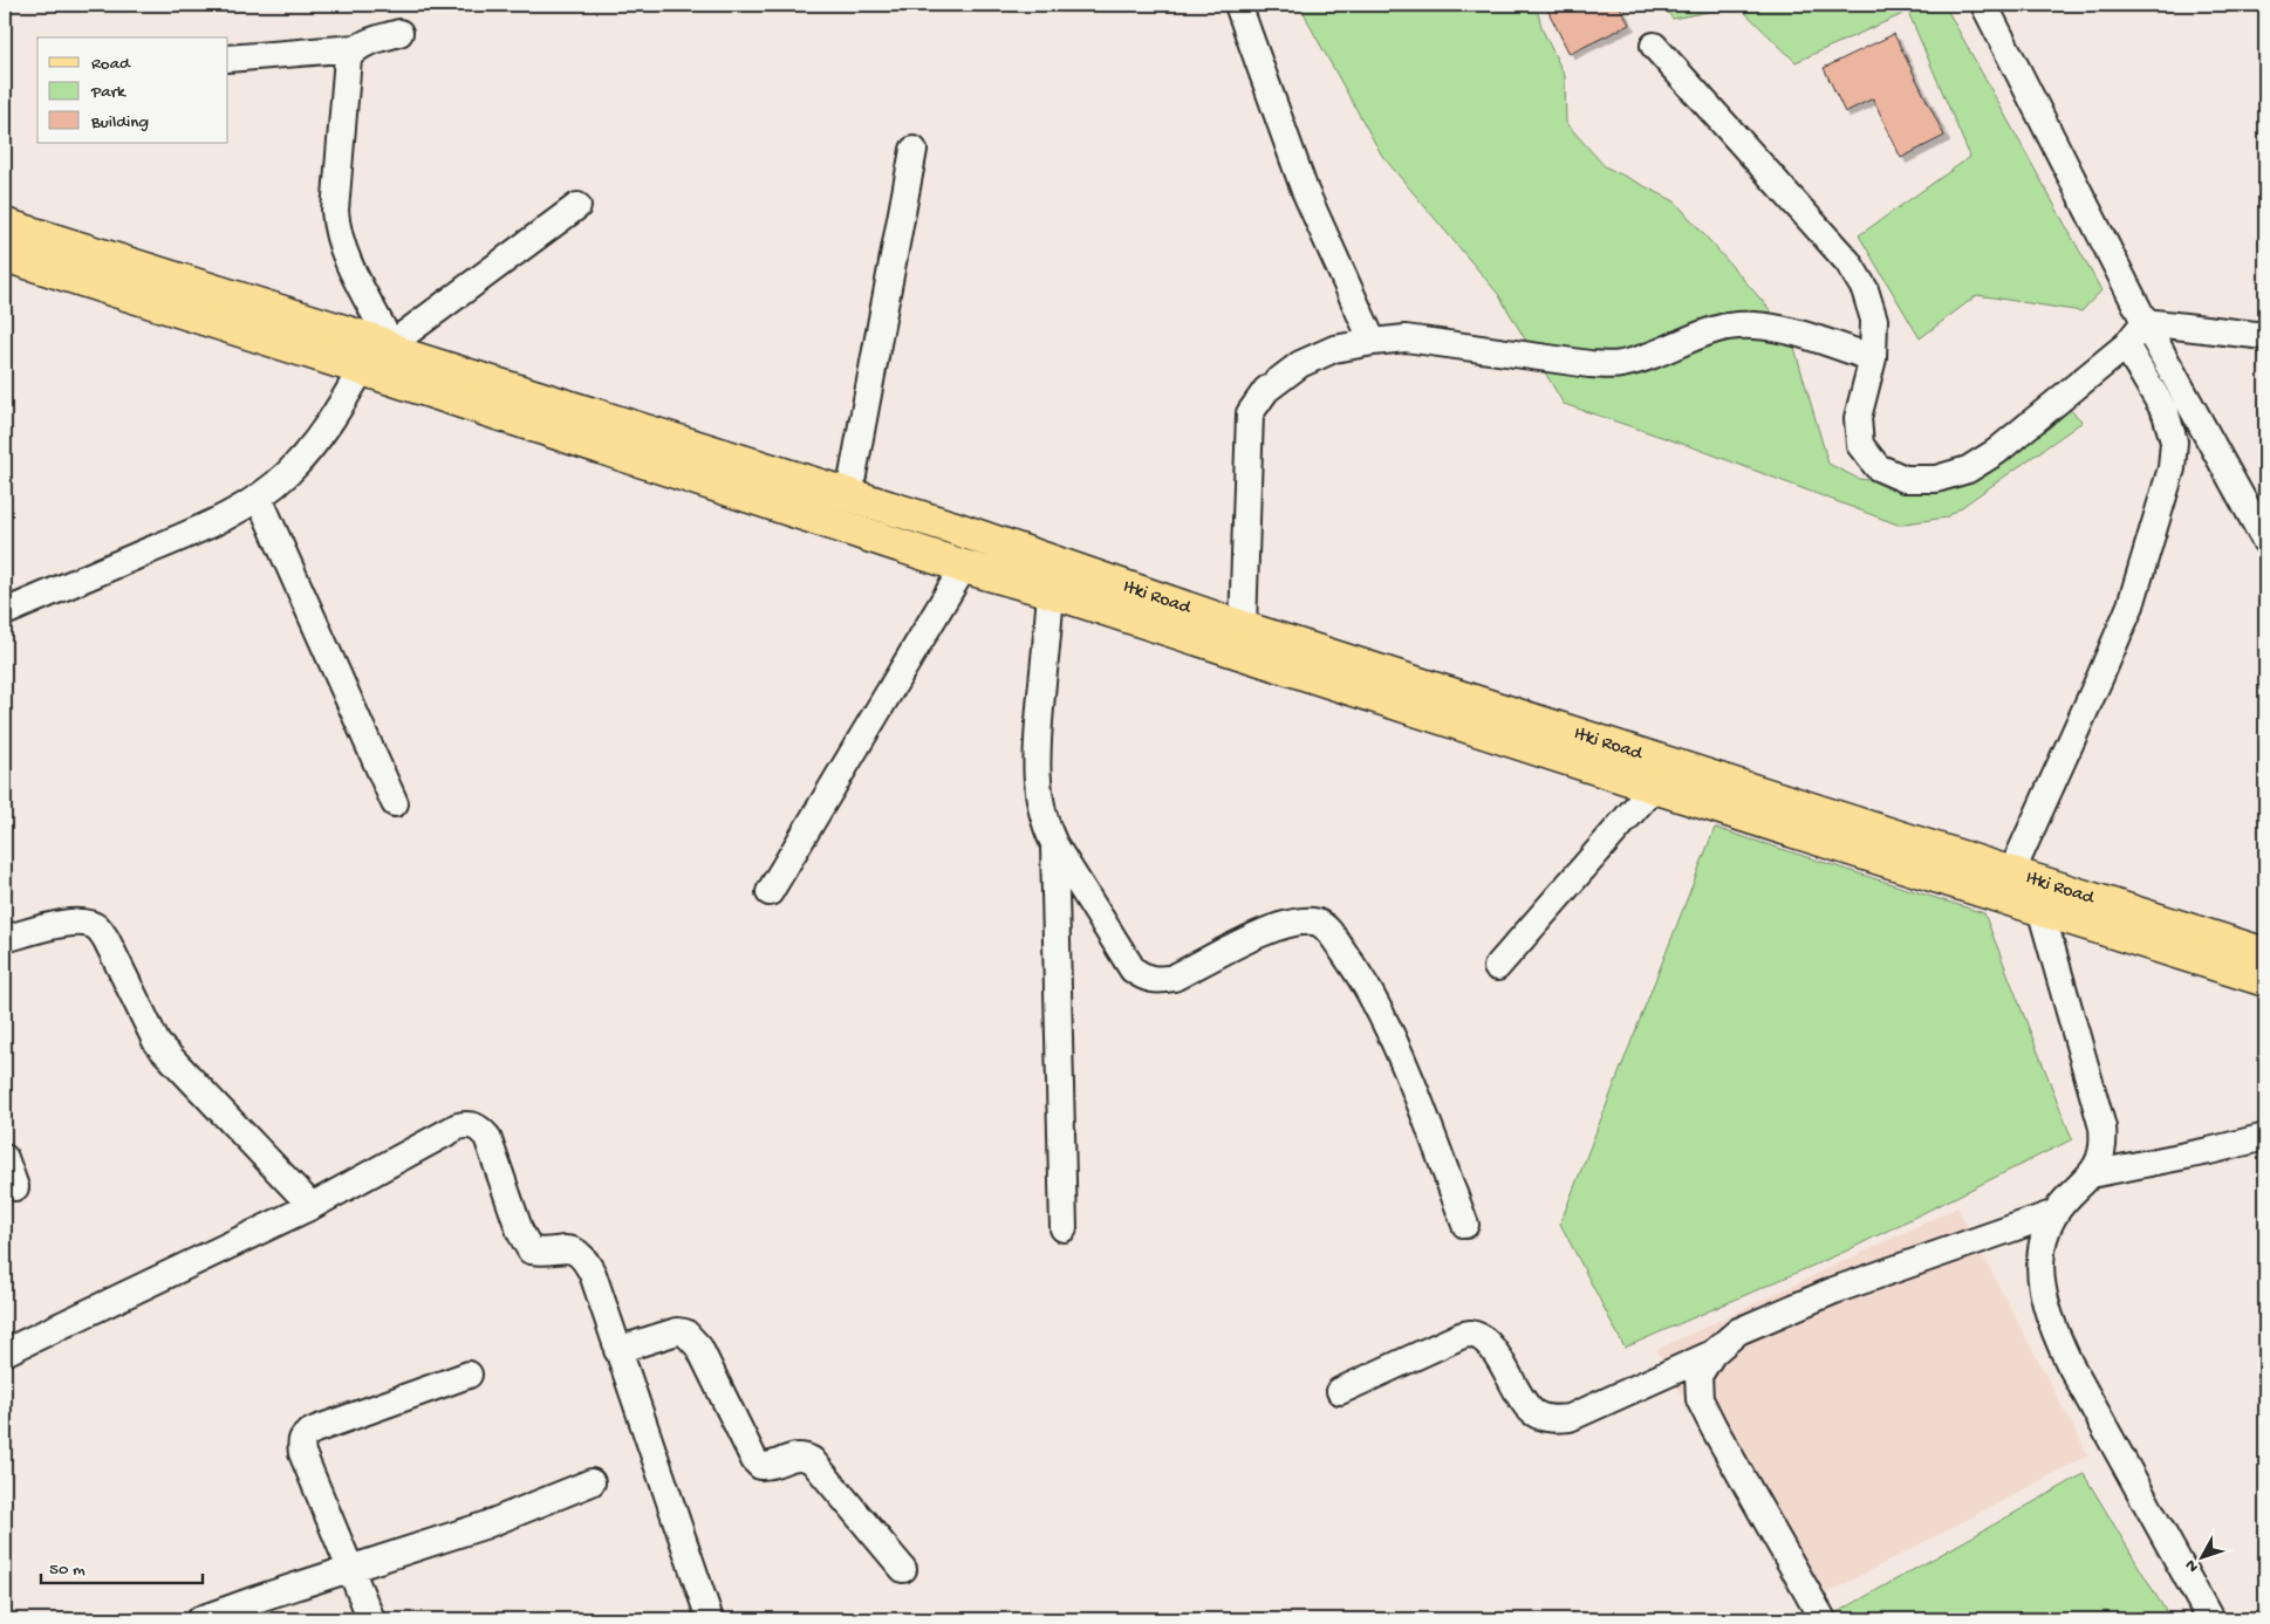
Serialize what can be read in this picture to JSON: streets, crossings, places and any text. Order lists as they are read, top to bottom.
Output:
{
  "streets": {
    "main road": ["Itki Road"]
  },
  "legend": ["Road", "Park", "Building"],
  "scale_bar": "50 m",
  "north": "bottom left"
}
